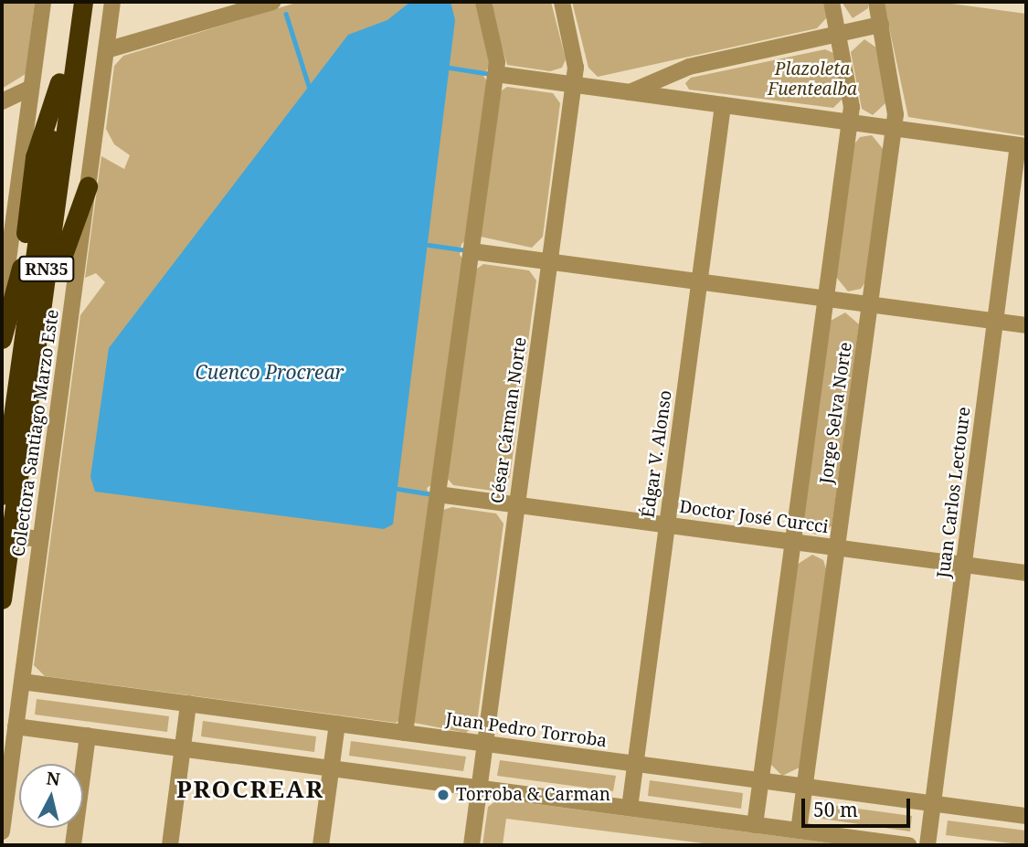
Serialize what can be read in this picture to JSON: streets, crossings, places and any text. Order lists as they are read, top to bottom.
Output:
{
  "streets": {
    "highway": ["RN35"],
    "street": [
      "Jorge Selva Norte",
      "César Cárman Norte",
      "Colectora Santiago Marzo Este",
      "Édgar V. Alonso",
      "Juan Carlos Lectoure",
      "Doctor José Curcci",
      "Juan Pedro Torroba"
    ]
  },
  "crossings": [
    ["Jorge Selva Norte", "Doctor José Curcci"],
    ["Jorge Selva Norte", "Juan Pedro Torroba"],
    ["César Cárman Norte", "Doctor José Curcci"],
    ["César Cárman Norte", "Juan Pedro Torroba"],
    ["Colectora Santiago Marzo Este", "Juan Pedro Torroba"],
    ["Édgar V. Alonso", "Doctor José Curcci"],
    ["Édgar V. Alonso", "Juan Pedro Torroba"],
    ["Juan Carlos Lectoure", "Doctor José Curcci"],
    ["Juan Carlos Lectoure", "Juan Pedro Torroba"]
  ],
  "districts": ["PROCREAR"],
  "water": ["Cuenco Procrear"],
  "parks": ["Plazoleta Fuentealba"],
  "places": ["Torroba & Carman"],
  "scale_bar": "50 m",
  "north": "top"
}
